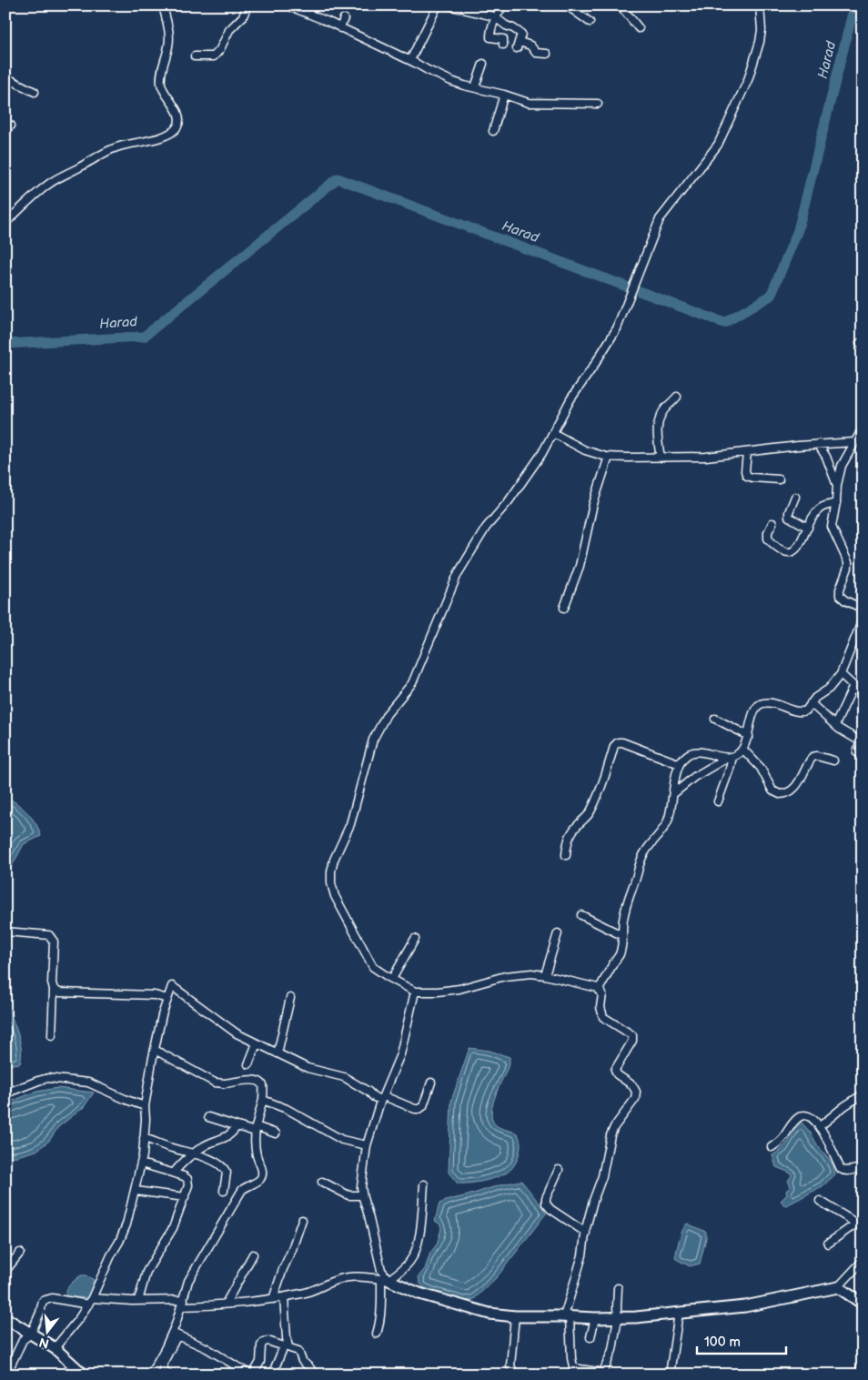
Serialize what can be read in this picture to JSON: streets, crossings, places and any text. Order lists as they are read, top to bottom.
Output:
{
  "water": ["Harad"],
  "scale_bar": "100 m",
  "north": "bottom"
}
